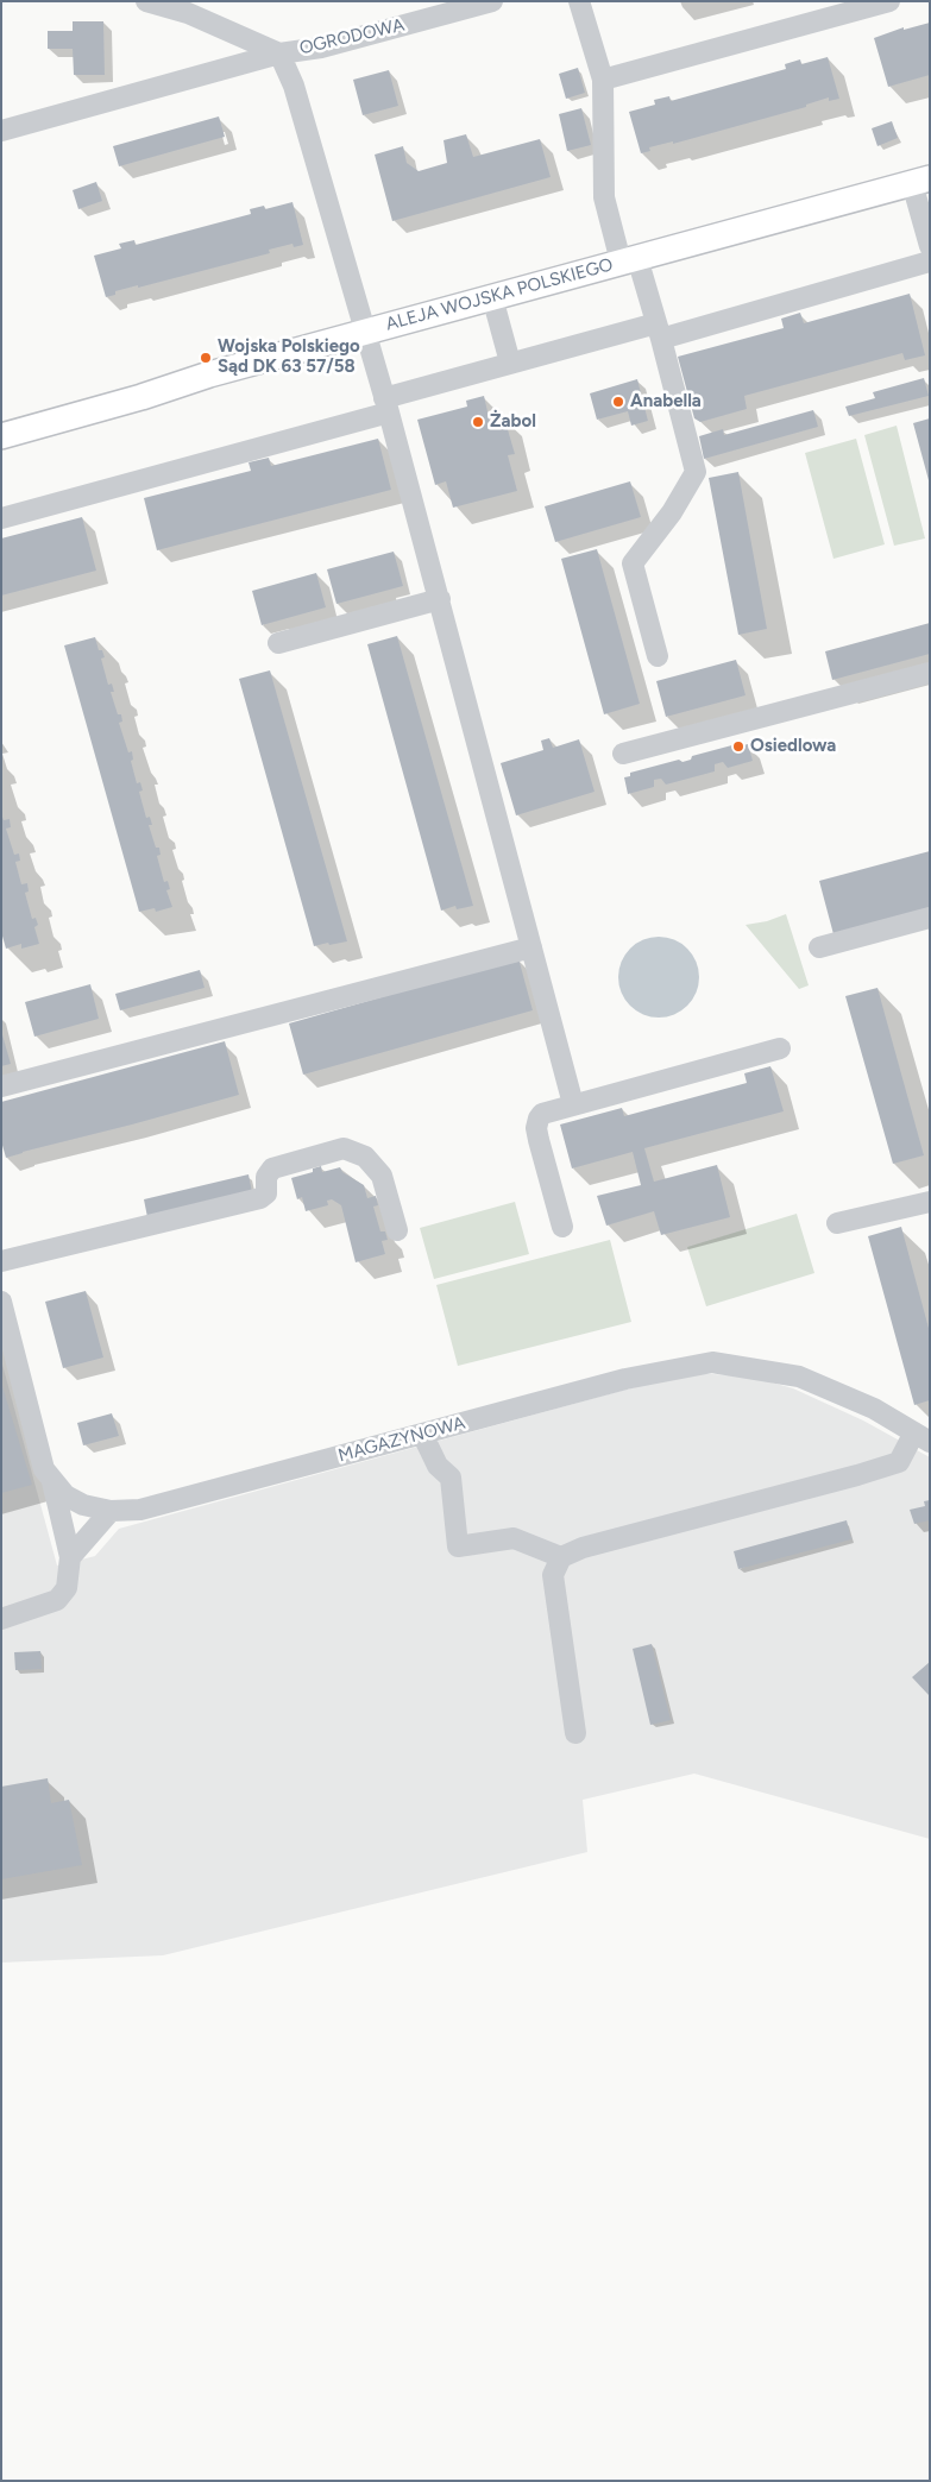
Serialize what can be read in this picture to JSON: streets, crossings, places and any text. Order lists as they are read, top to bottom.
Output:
{
  "streets": {
    "main road": ["ALEJA WOJSKA POLSKIEGO"],
    "street": ["OGRODOWA", "MAGAZYNOWA"]
  },
  "places": [
    "Wojska Polskiego Sąd DK 63 57/58",
    "Anabella",
    "Żabol",
    "Osiedlowa"
  ]
}
